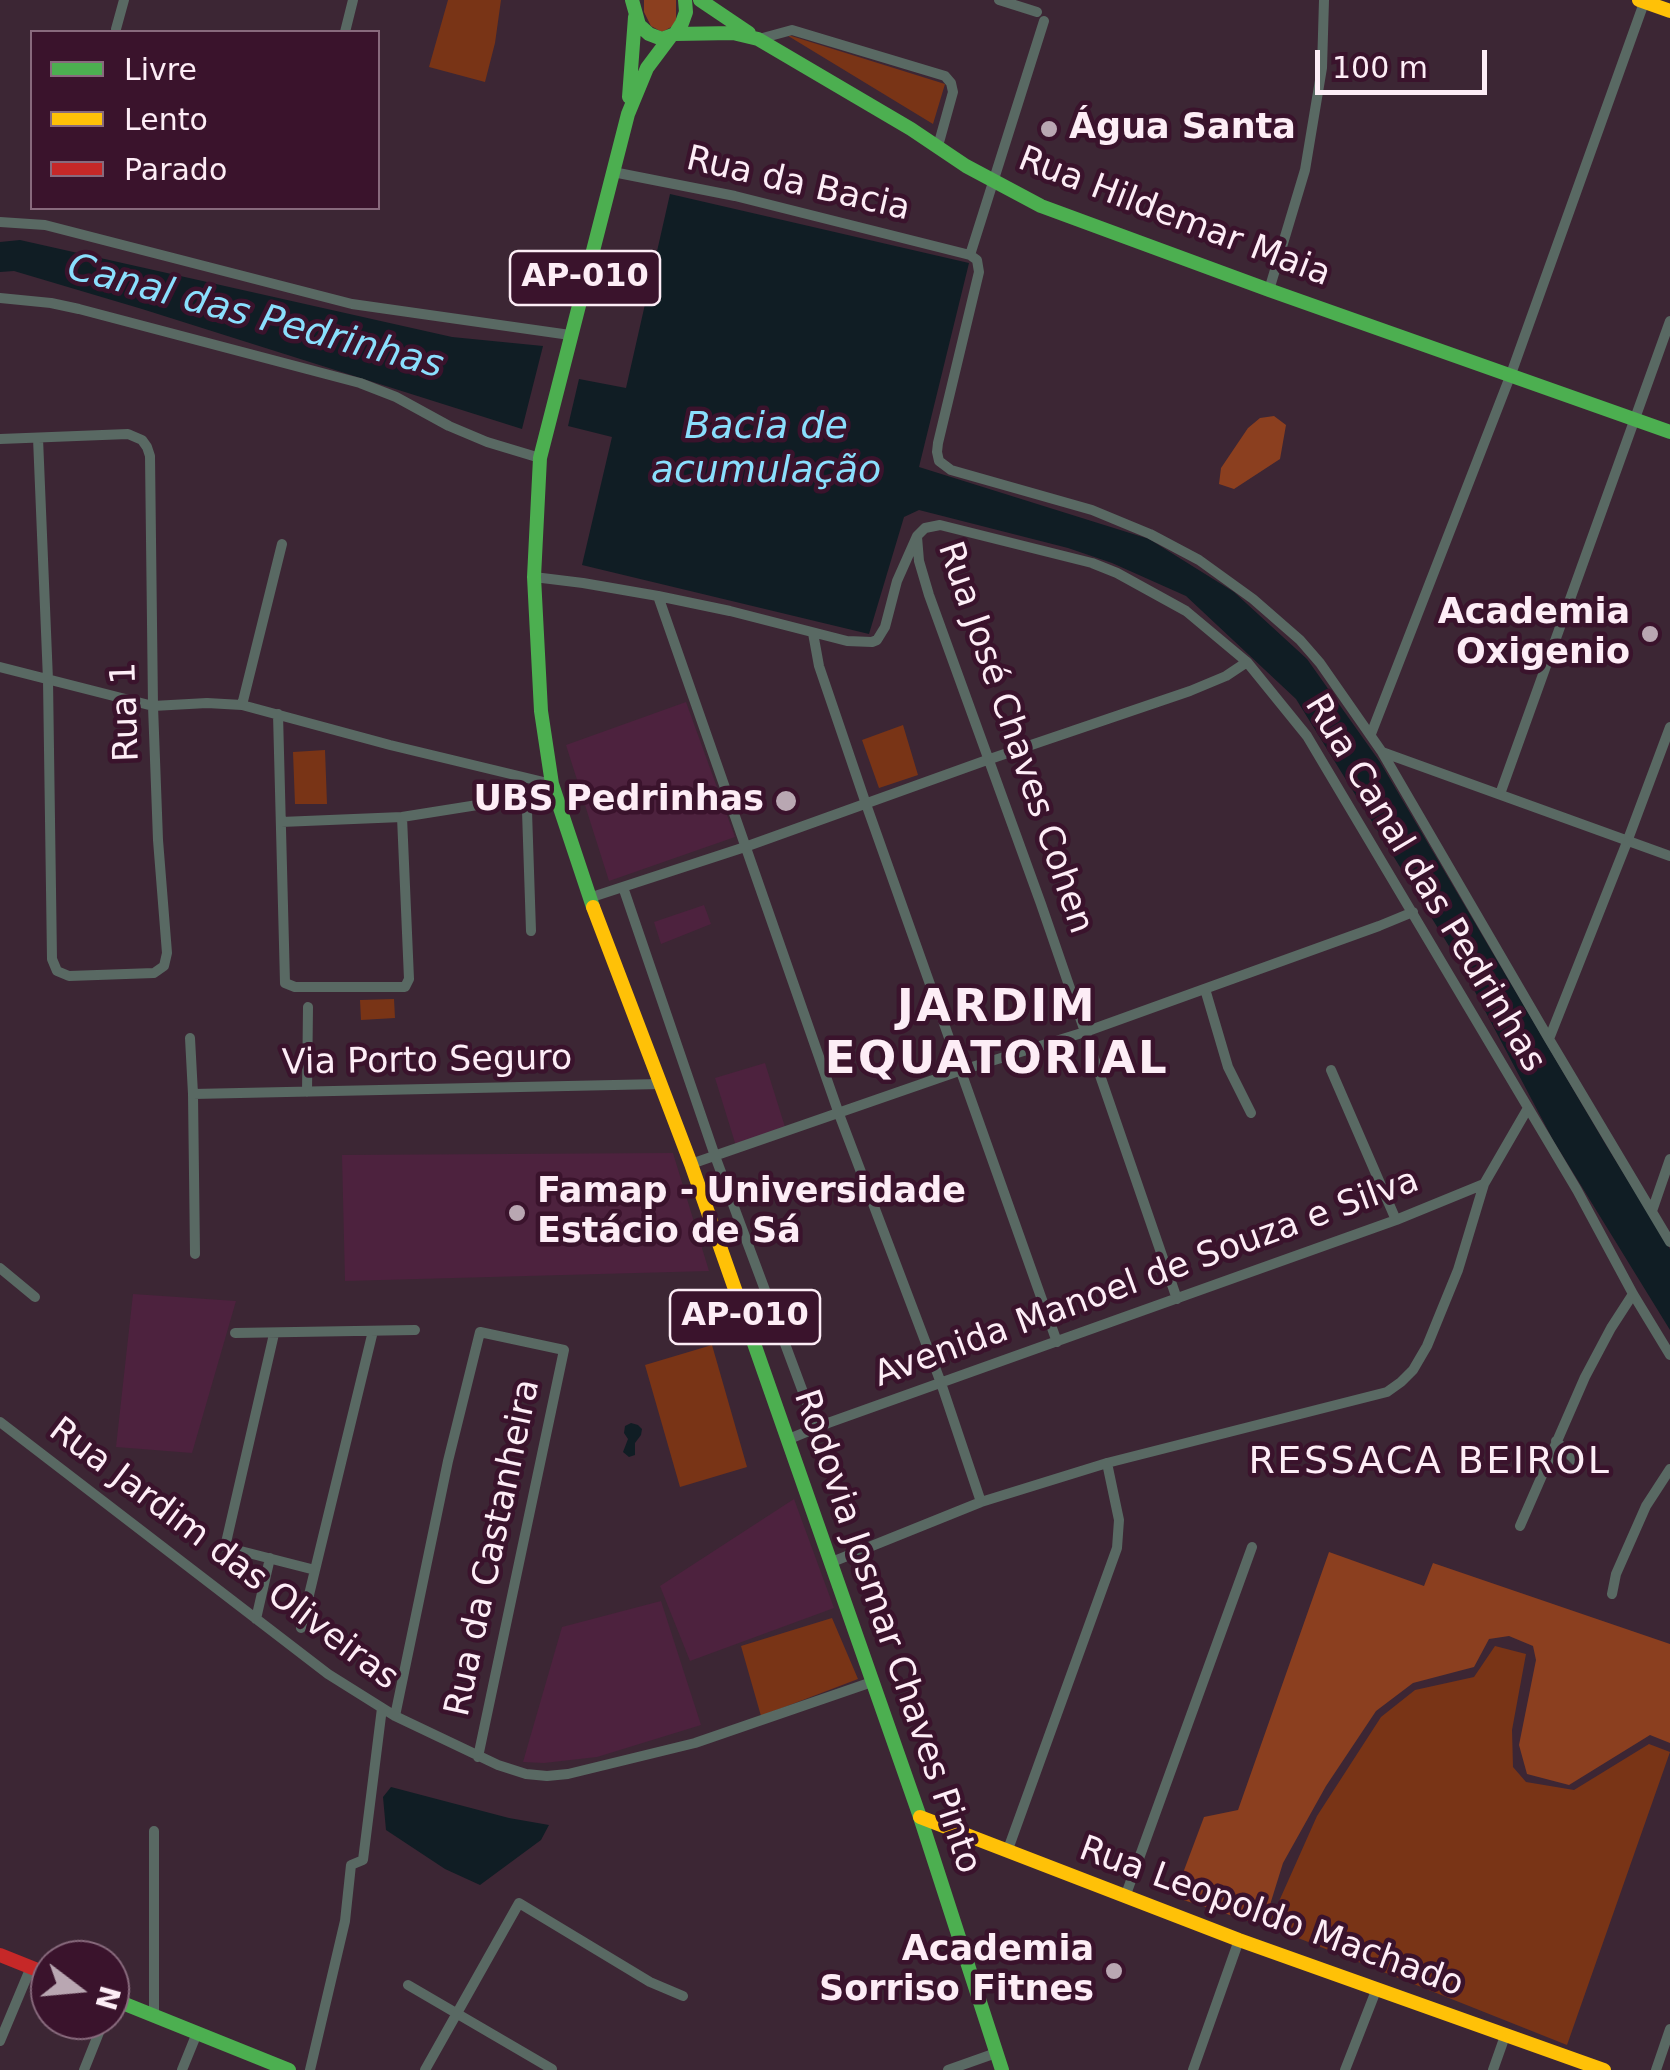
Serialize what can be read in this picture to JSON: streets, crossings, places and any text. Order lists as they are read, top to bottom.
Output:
{
  "streets": {
    "main road": [
      "Rua Hildemar Maia",
      "AP-010",
      "Rodovia Josmar Chaves Pinto",
      "Rua Leopoldo Machado"
    ],
    "street": [
      "Rua da Bacia",
      "Rua 1",
      "Rua José Chaves Cohen",
      "Rua Canal das Pedrinhas",
      "Via Porto Seguro",
      "Avenida Manoel de Souza e Silva",
      "Rua da Castanheira",
      "Rua Jardim das Oliveiras"
    ]
  },
  "crossings": [
    ["Rua da Bacia", "Rua Canal das Pedrinhas"],
    ["Rua da Bacia", "Rodovia Josmar Chaves Pinto"],
    ["Rua Hildemar Maia", "AP-010"],
    ["Rua Hildemar Maia", "Rodovia Josmar Chaves Pinto"],
    ["AP-010", "Rodovia Josmar Chaves Pinto"],
    ["Rua José Chaves Cohen", "Rua Canal das Pedrinhas"],
    ["Rua José Chaves Cohen", "Avenida Manoel de Souza e Silva"],
    ["Via Porto Seguro", "Rodovia Josmar Chaves Pinto"],
    ["Avenida Manoel de Souza e Silva", "Rodovia Josmar Chaves Pinto"],
    ["Rua da Castanheira", "Rua Jardim das Oliveiras"],
    ["Rua Jardim das Oliveiras", "Rodovia Josmar Chaves Pinto"],
    ["Rodovia Josmar Chaves Pinto", "Rua Leopoldo Machado"]
  ],
  "districts": ["JARDIM EQUATORIAL", "RESSACA BEIROL"],
  "water": ["Canal das Pedrinhas", "Bacia de acumulação"],
  "places": [
    "Água Santa",
    "Academia Oxigenio",
    "UBS Pedrinhas",
    "Famap - Universidade Estácio de Sá",
    "Academia Sorriso Fitnes"
  ],
  "legend": ["Livre", "Lento", "Parado"],
  "scale_bar": "100 m",
  "north": "right"
}
